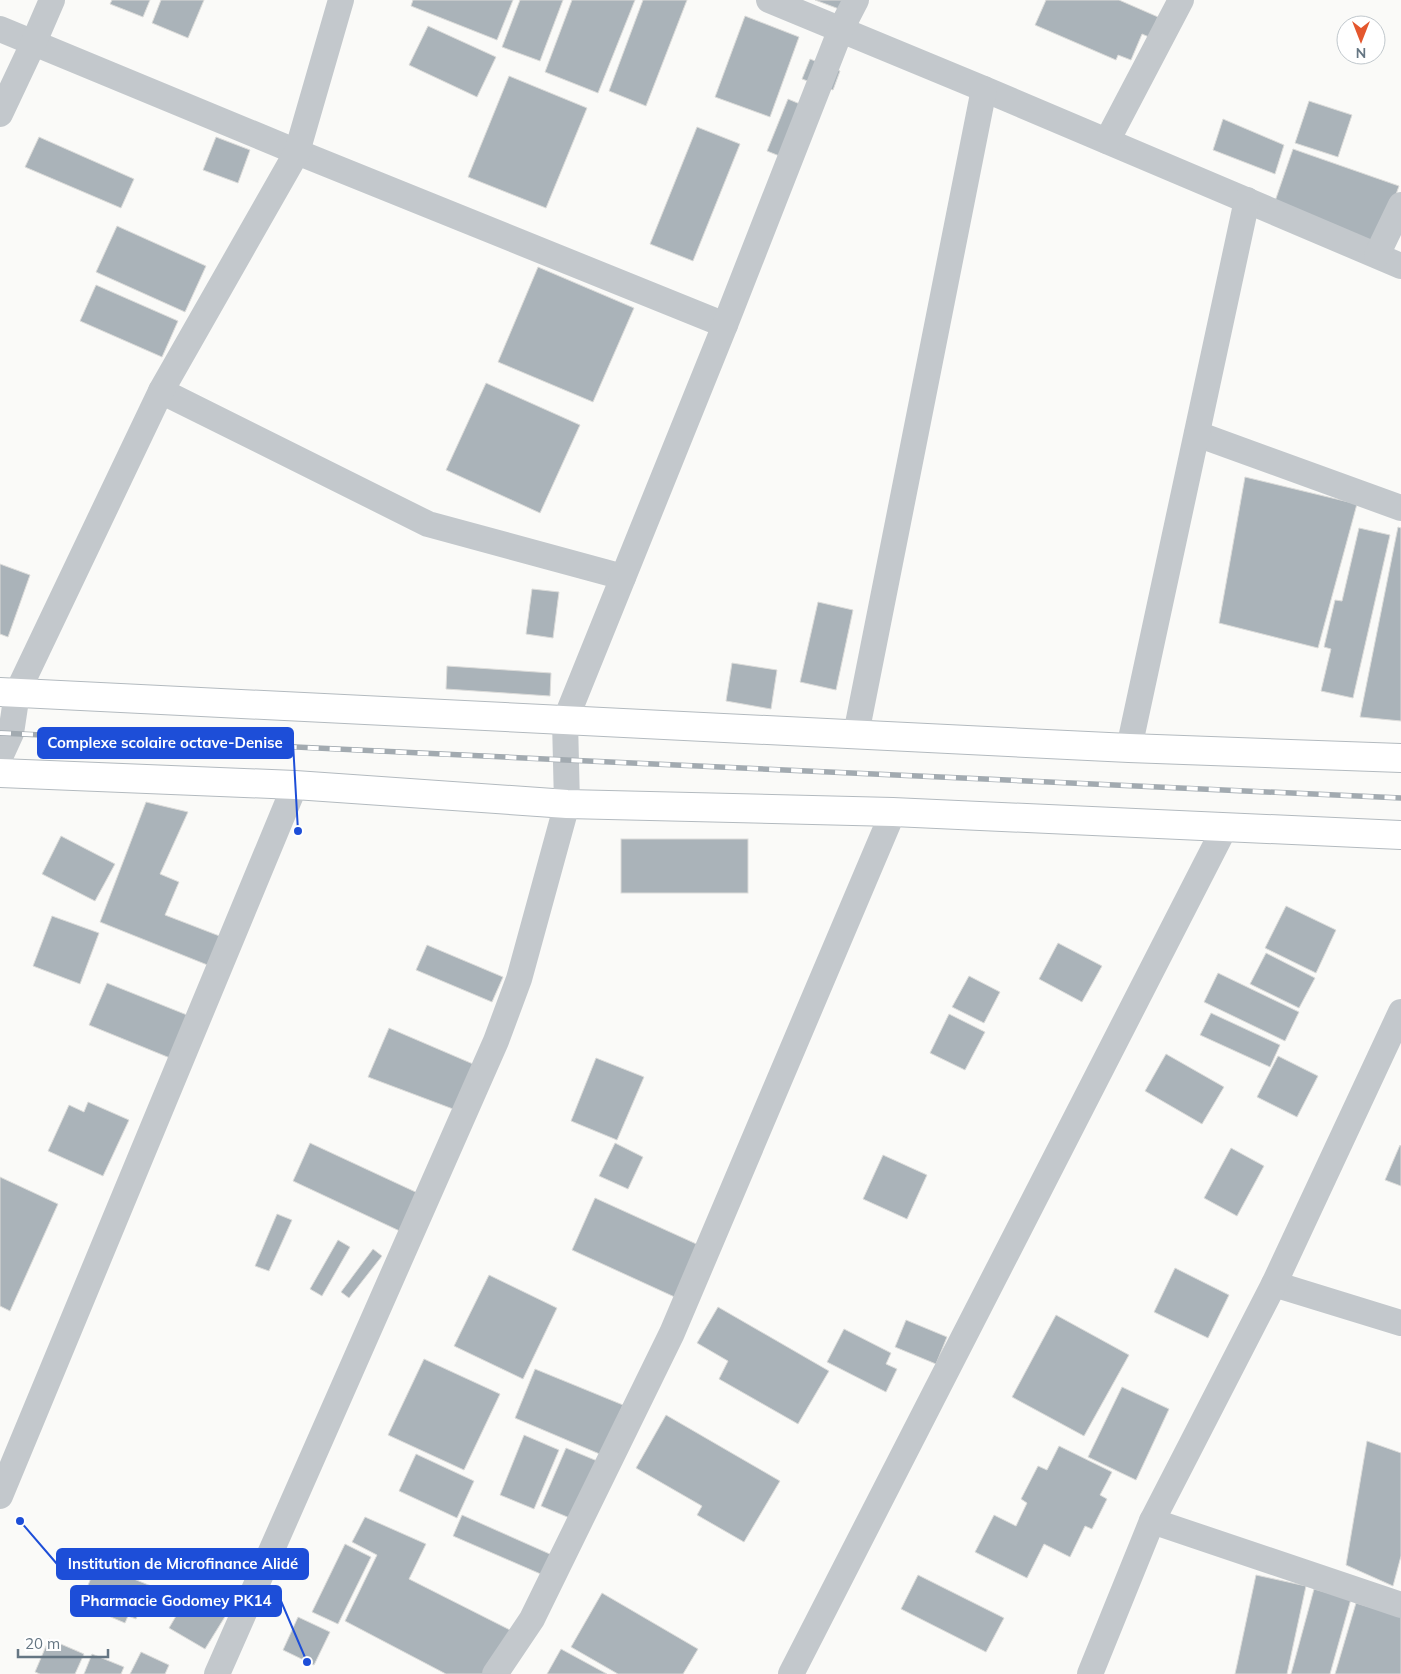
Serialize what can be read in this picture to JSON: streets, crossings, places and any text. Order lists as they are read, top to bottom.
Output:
{
  "places": ["Complexe scolaire octave-Denise", "Institution de Microfinance Alidé", "Pharmacie Godomey PK14"],
  "scale_bar": "20 m",
  "north": "bottom"
}
